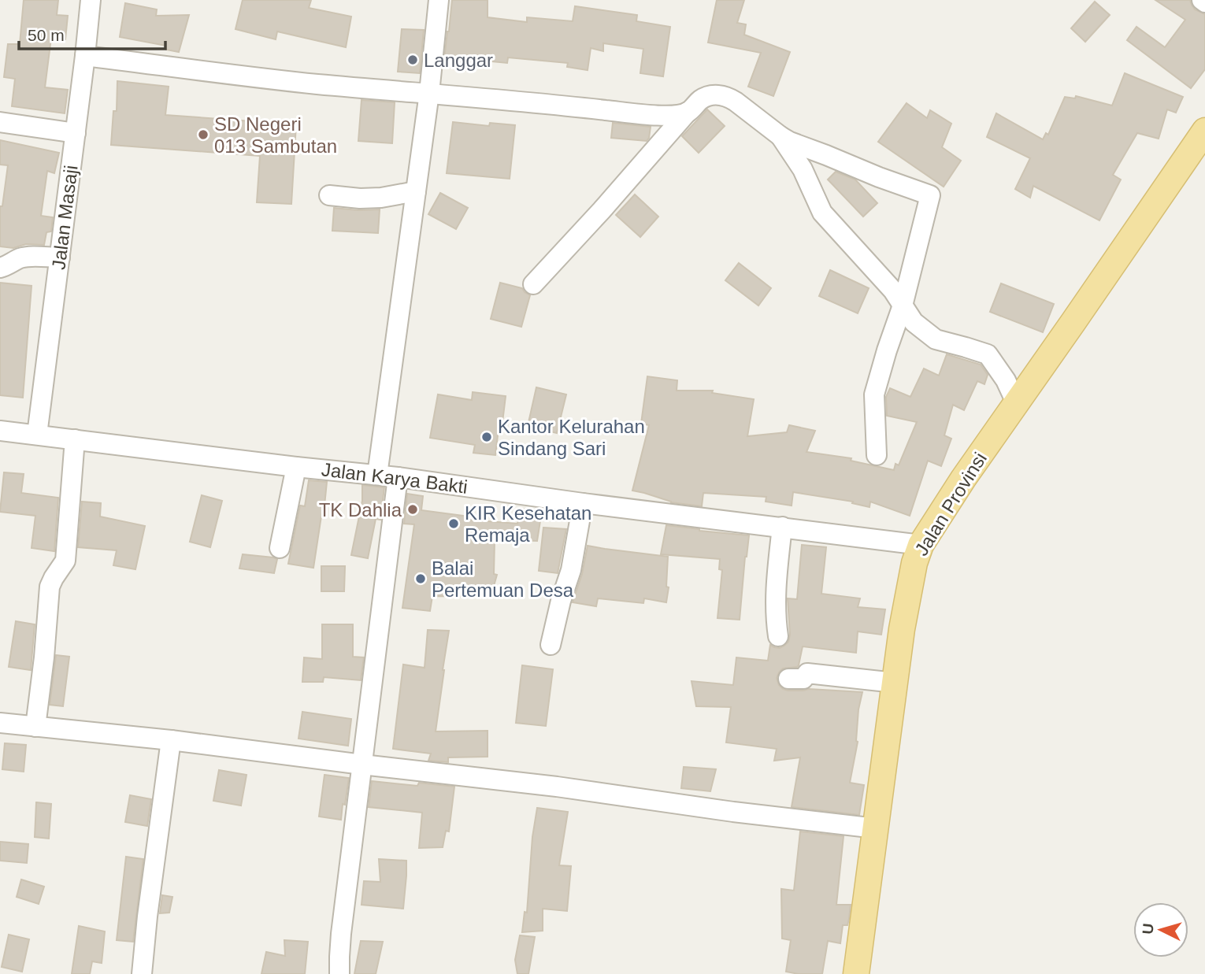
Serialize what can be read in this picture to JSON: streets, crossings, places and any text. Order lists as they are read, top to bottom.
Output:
{
  "streets": {
    "main road": ["Jalan Provinsi"],
    "street": ["Jalan Masaji", "Jalan Karya Bakti"]
  },
  "crossings": [
    ["Jalan Masaji", "Jalan Karya Bakti"],
    ["Jalan Karya Bakti", "Jalan Provinsi"]
  ],
  "places": [
    "Langgar",
    "SD Negeri 013 Sambutan",
    "Kantor Kelurahan Sindang Sari",
    "TK Dahlia",
    "KIR Kesehatan Remaja",
    "Balai Pertemuan Desa"
  ],
  "scale_bar": "50 m",
  "north": "left"
}
